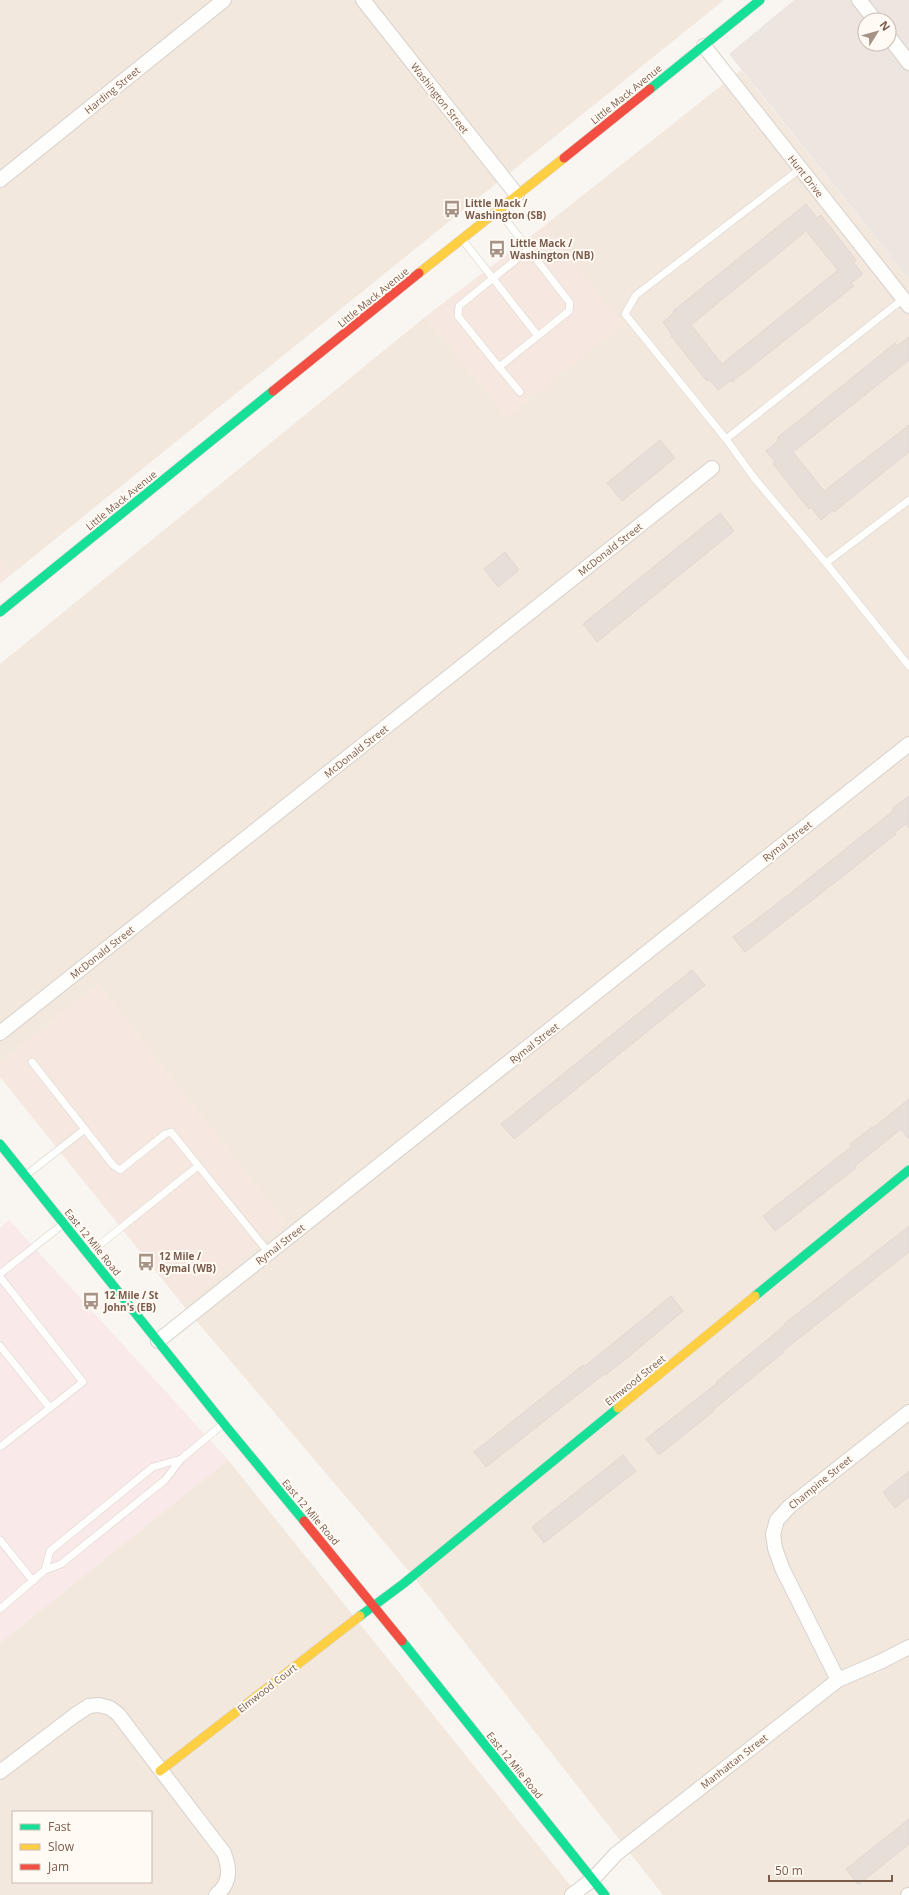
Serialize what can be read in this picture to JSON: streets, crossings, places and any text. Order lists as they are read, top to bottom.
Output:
{
  "streets": {
    "main road": [
      "Little Mack Avenue",
      "East 12 Mile Road",
      "Elmwood Street",
      "Elmwood Court"
    ],
    "street": [
      "Harding Street",
      "Washington Street",
      "Hunt Drive",
      "McDonald Street",
      "Rymal Street",
      "Champine Street",
      "Manhattan Street"
    ]
  },
  "crossings": [
    ["Little Mack Avenue", "Washington Street"],
    ["Little Mack Avenue", "Hunt Drive"],
    ["Rymal Street", "East 12 Mile Road"],
    ["East 12 Mile Road", "Elmwood Street"],
    ["East 12 Mile Road", "Elmwood Court"],
    ["East 12 Mile Road", "Manhattan Street"],
    ["Elmwood Street", "Elmwood Court"],
    ["Champine Street", "Manhattan Street"]
  ],
  "places": {
    "bus stop": [
      "Little Mack / Washington (SB)",
      "Little Mack / Washington (NB)",
      "12 Mile / Rymal (WB)",
      "12 Mile / St John's (EB)"
    ]
  },
  "legend": ["Fast", "Slow", "Jam"],
  "scale_bar": "50 m",
  "north": "top right"
}
